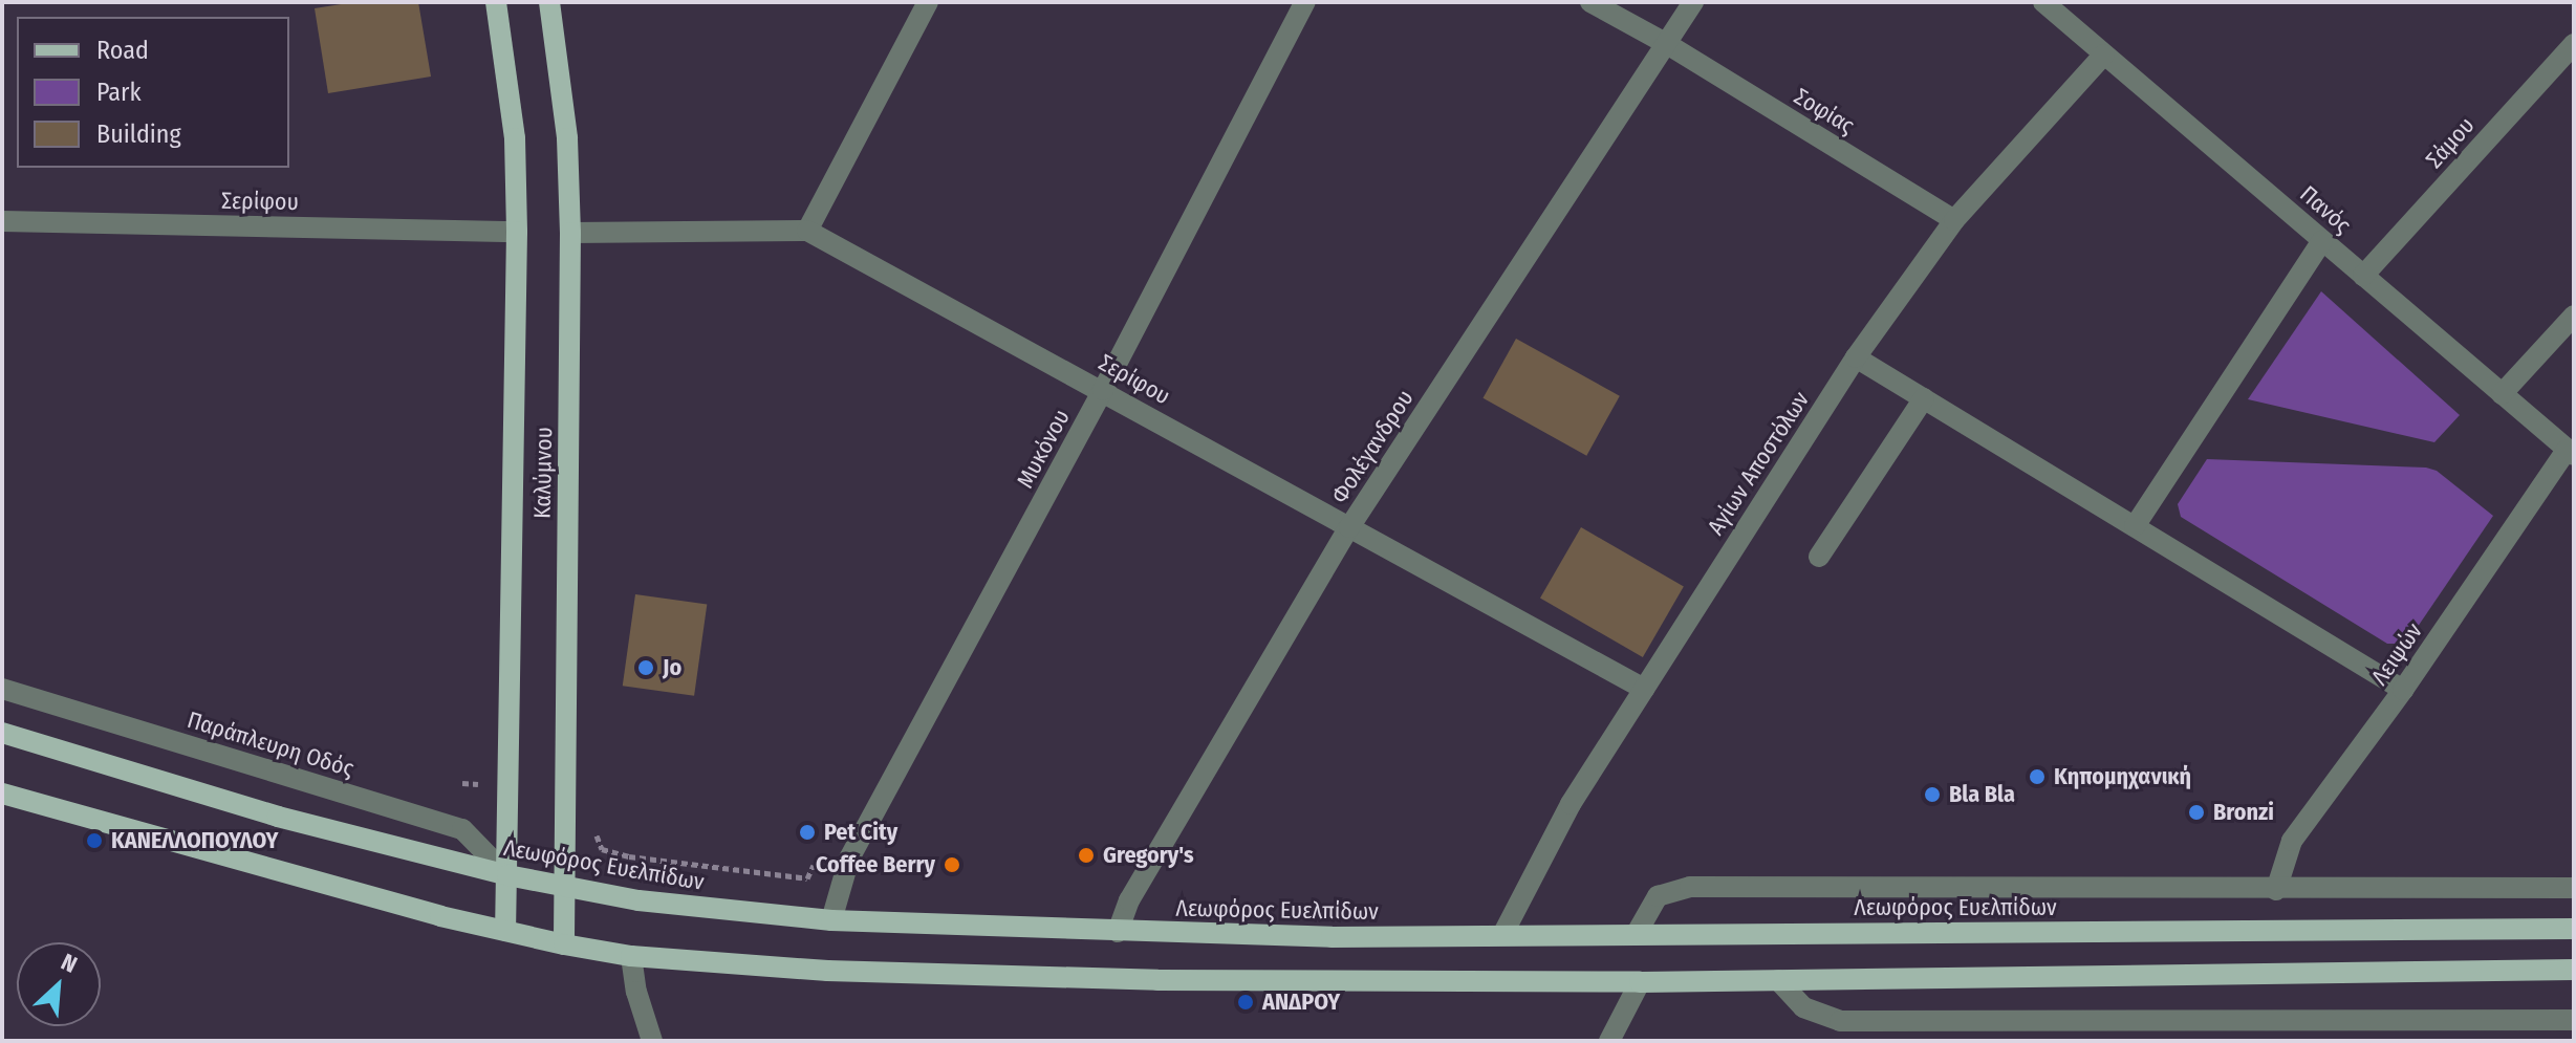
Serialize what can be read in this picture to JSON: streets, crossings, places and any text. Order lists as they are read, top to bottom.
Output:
{
  "streets": {
    "main road": ["Καλύμνου", "Λεωφόρος Ευελπίδων"],
    "street": [
      "Σοφίας",
      "Σάμου",
      "Σερίφου",
      "Πανός",
      "Φολέγανδρου",
      "Μυκόνου",
      "Αγίων Αποστόλων",
      "Λειψών",
      "Παράπλευρη Οδός"
    ]
  },
  "crossings": [
    ["Σοφίας", "Φολέγανδρου"],
    ["Σοφίας", "Αγίων Αποστόλων"],
    ["Σάμου", "Πανός"],
    ["Σερίφου", "Φολέγανδρου"],
    ["Σερίφου", "Μυκόνου"],
    ["Σερίφου", "Αγίων Αποστόλων"],
    ["Σερίφου", "Καλύμνου"],
    ["Πανός", "Αγίων Αποστόλων"],
    ["Πανός", "Λειψών"],
    ["Φολέγανδρου", "Λεωφόρος Ευελπίδων"],
    ["Μυκόνου", "Λεωφόρος Ευελπίδων"],
    ["Αγίων Αποστόλων", "Λεωφόρος Ευελπίδων"],
    ["Καλύμνου", "Παράπλευρη Οδός"],
    ["Καλύμνου", "Λεωφόρος Ευελπίδων"],
    ["Παράπλευρη Οδός", "Λεωφόρος Ευελπίδων"]
  ],
  "places": [
    "Jo",
    "Κηπομηχανική",
    "Bla Bla",
    "Bronzi",
    "Pet City",
    "ΚΑΝΕΛΛΟΠΟΥΛΟΥ",
    "Gregory's",
    "Coffee Berry",
    "ΑΝΔΡΟΥ"
  ],
  "legend": ["Road", "Park", "Building"],
  "north": "top right"
}
